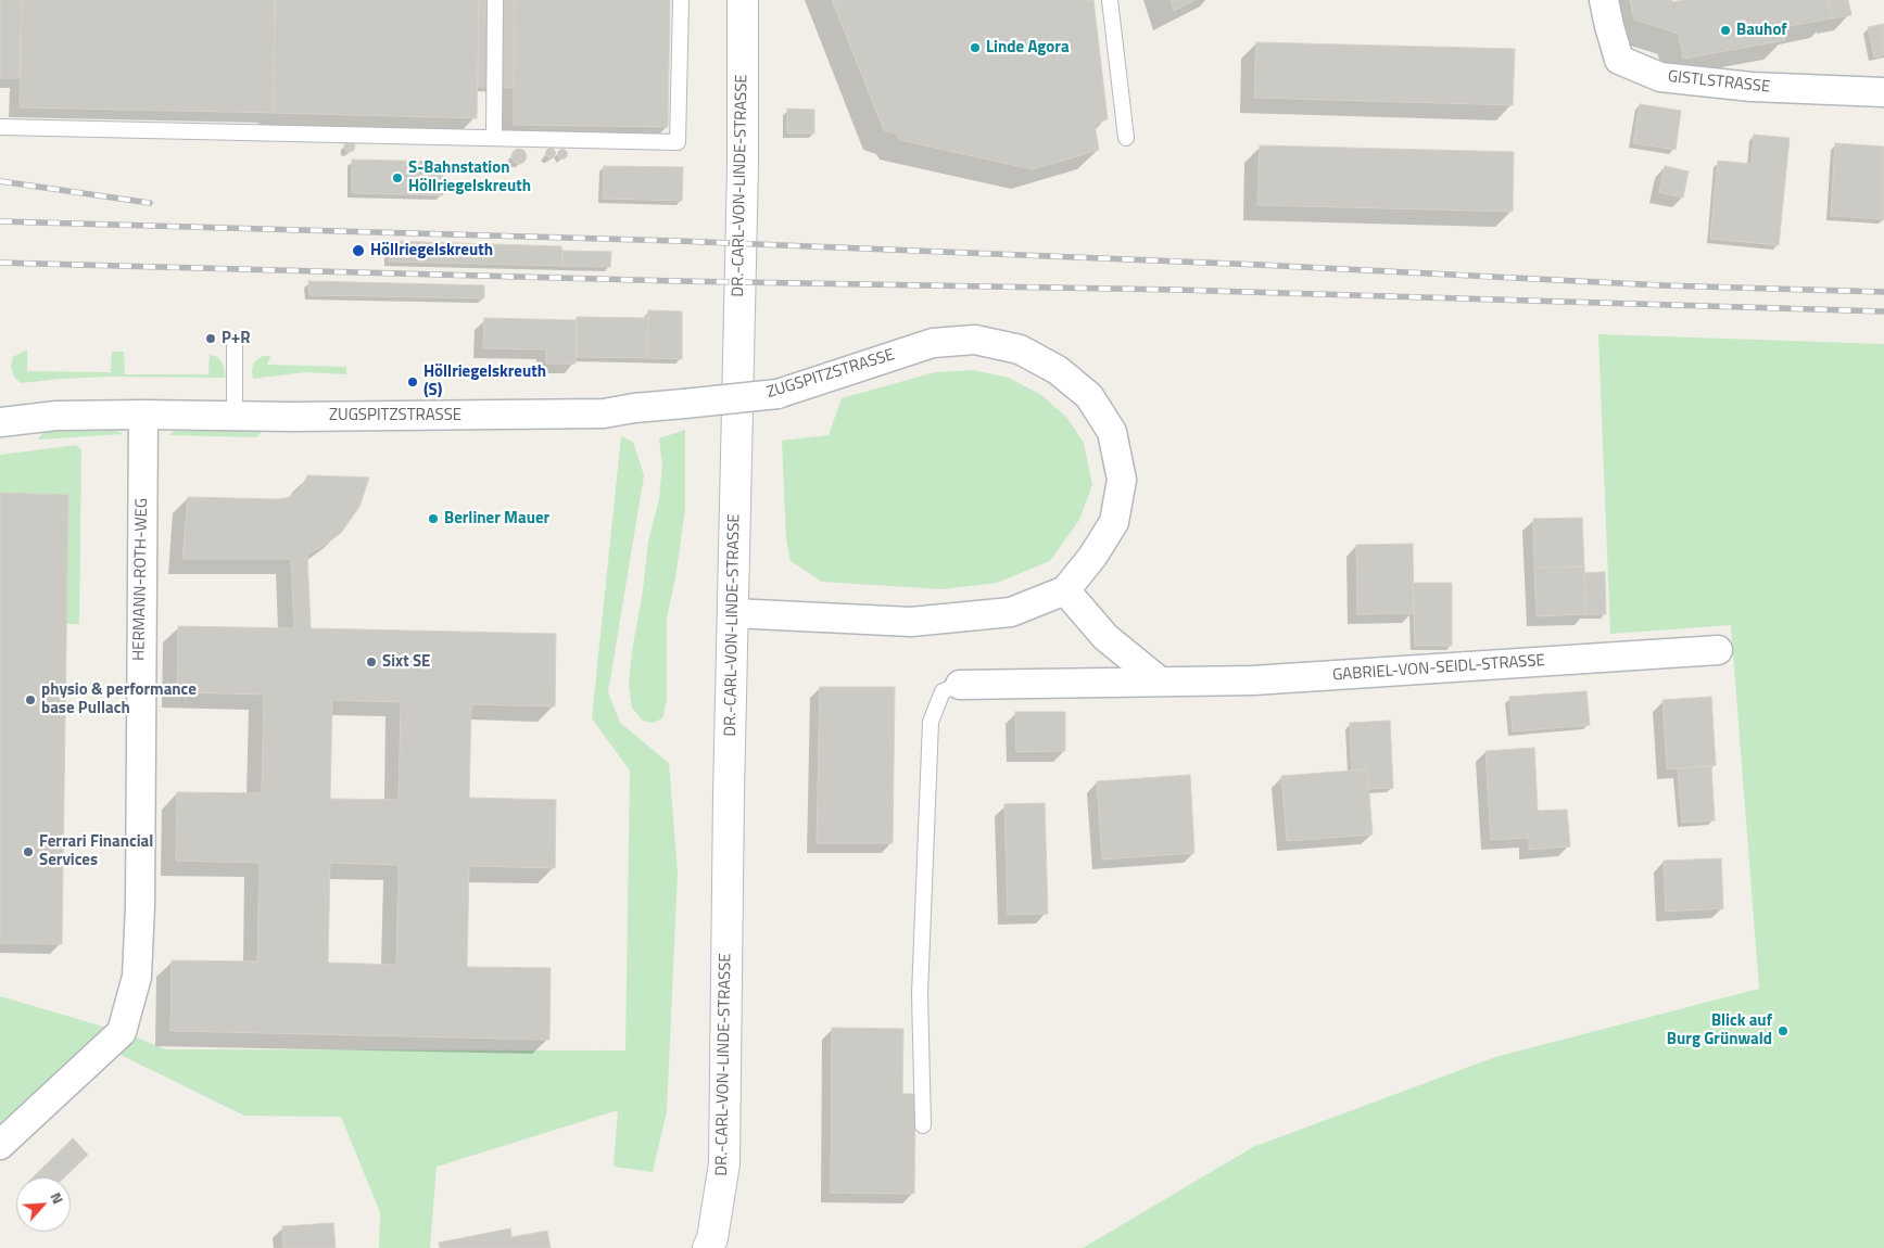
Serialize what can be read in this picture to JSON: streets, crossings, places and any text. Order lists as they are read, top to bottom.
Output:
{
  "streets": {
    "main road": ["DR.-CARL-VON-LINDE-STRASSE"],
    "street": [
      "GISTLSTRASSE",
      "ZUGSPITZSTRASSE",
      "HERMANN-ROTH-WEG",
      "GABRIEL-VON-SEIDL-STRASSE"
    ]
  },
  "crossings": [
    ["DR.-CARL-VON-LINDE-STRASSE", "ZUGSPITZSTRASSE"],
    ["ZUGSPITZSTRASSE", "HERMANN-ROTH-WEG"]
  ],
  "places": [
    "Bauhof",
    "Linde Agora",
    "S-Bahnstation Höllriegelskreuth",
    "Höllriegelskreuth",
    "P+R",
    "Höllriegelskreuth (S)",
    "Berliner Mauer",
    "Sixt SE",
    "physio & performance base Pullach",
    "Ferrari Financial Services",
    "Blick auf Burg Grünwald"
  ],
  "north": "top right"
}
